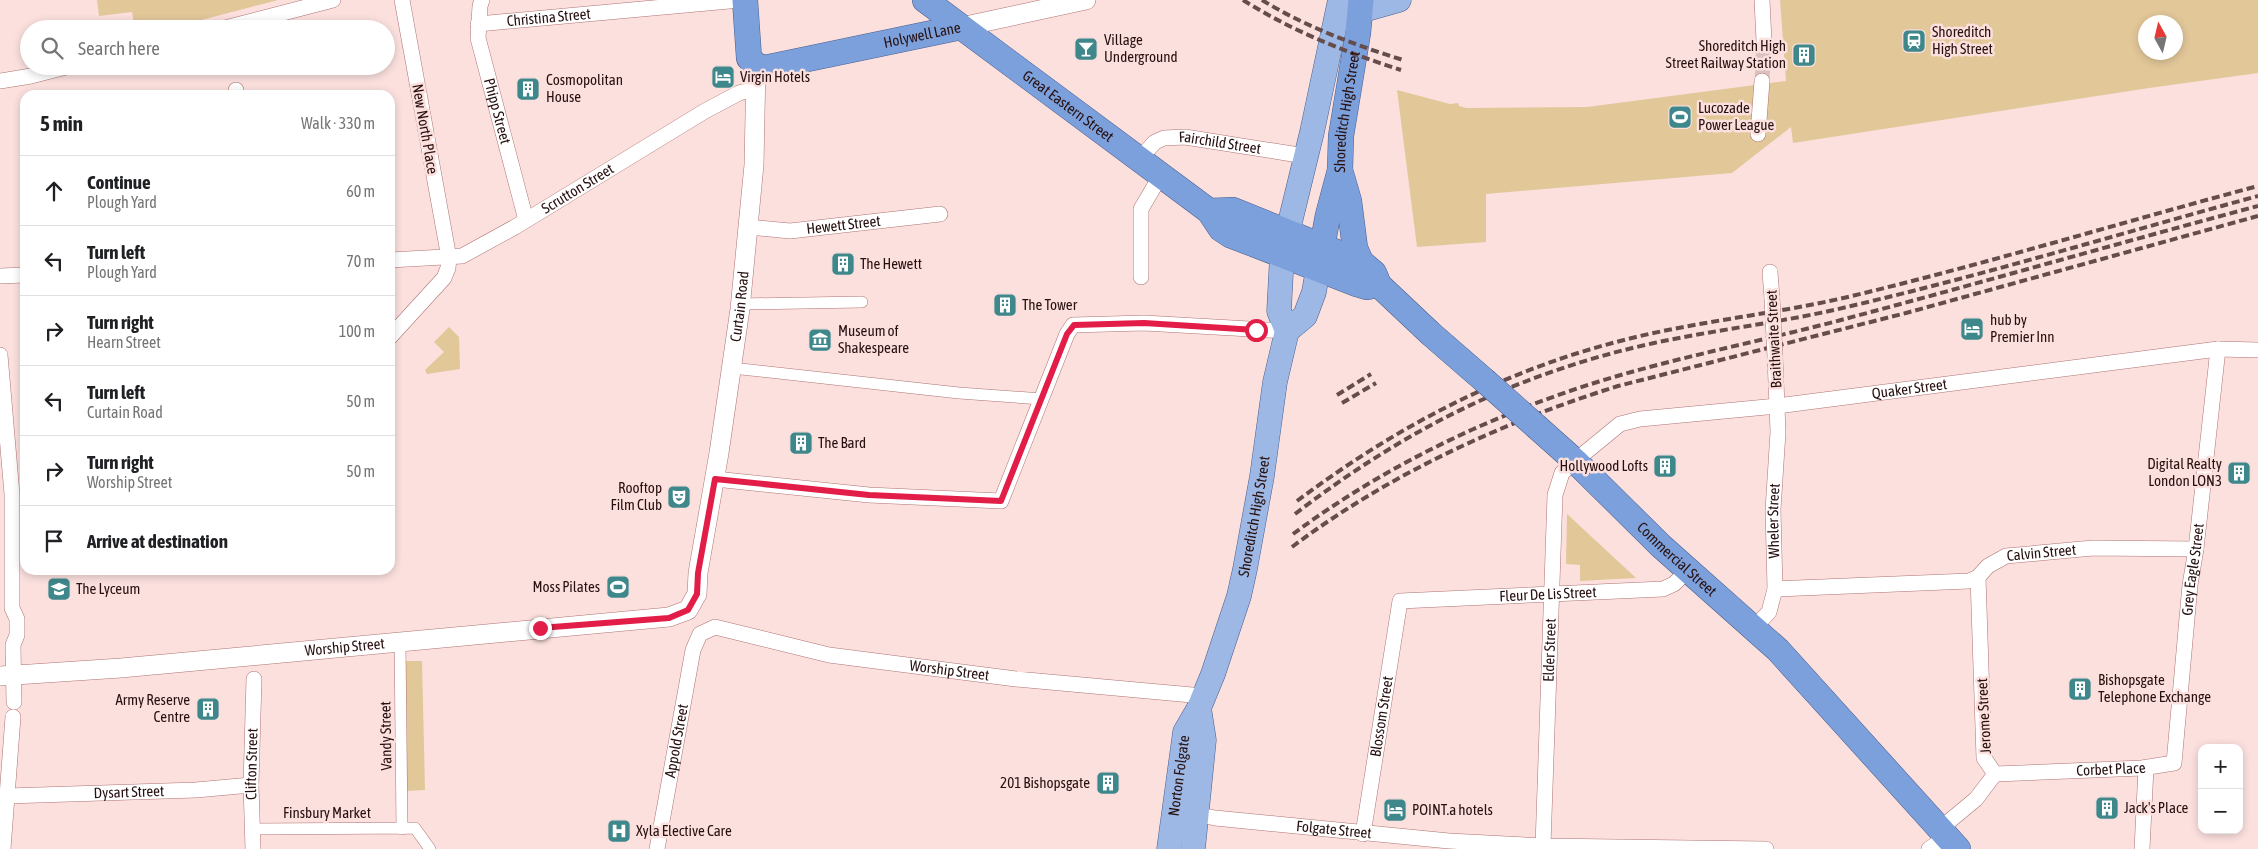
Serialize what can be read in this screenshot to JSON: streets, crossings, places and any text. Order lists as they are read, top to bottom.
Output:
{
  "streets": {
    "highway": [
      "Holywell Lane",
      "Great Eastern Street",
      "Shoreditch High Street",
      "Curtain Road",
      "Commercial Street"
    ],
    "main road": ["Norton Folgate"],
    "street": [
      "Christina Street",
      "Phipp Street",
      "New North Place",
      "Fairchild Street",
      "Scrutton Street",
      "Hewett Street",
      "Braithwaite Street",
      "Quaker Street",
      "Wheler Street",
      "Calvin Street",
      "Grey Eagle Street",
      "Fleur De Lis Street",
      "Worship Street",
      "Elder Street",
      "Jerome Street",
      "Blossom Street",
      "Vandy Street",
      "Appold Street",
      "Clifton Street",
      "Corbet Place",
      "Dysart Street",
      "Finsbury Market",
      "Folgate Street"
    ]
  },
  "crossings": [
    ["Christina Street", "Phipp Street"],
    ["Holywell Lane", "Great Eastern Street"],
    ["Holywell Lane", "Scrutton Street"],
    ["Holywell Lane", "Curtain Road"],
    ["Great Eastern Street", "Shoreditch High Street"],
    ["Great Eastern Street", "Fairchild Street"],
    ["Great Eastern Street", "Commercial Street"],
    ["Phipp Street", "Scrutton Street"],
    ["Shoreditch High Street", "Fairchild Street"],
    ["Shoreditch High Street", "Commercial Street"],
    ["Shoreditch High Street", "Worship Street"],
    ["Shoreditch High Street", "Norton Folgate"],
    ["New North Place", "Scrutton Street"],
    ["Scrutton Street", "Curtain Road"],
    ["Hewett Street", "Curtain Road"],
    ["Curtain Road", "Worship Street"],
    ["Braithwaite Street", "Quaker Street"],
    ["Braithwaite Street", "Wheler Street"],
    ["Quaker Street", "Wheler Street"],
    ["Quaker Street", "Commercial Street"],
    ["Quaker Street", "Grey Eagle Street"],
    ["Quaker Street", "Elder Street"],
    ["Wheler Street", "Commercial Street"],
    ["Calvin Street", "Grey Eagle Street"],
    ["Calvin Street", "Jerome Street"],
    ["Commercial Street", "Fleur De Lis Street"],
    ["Commercial Street", "Elder Street"],
    ["Commercial Street", "Jerome Street"],
    ["Grey Eagle Street", "Corbet Place"],
    ["Fleur De Lis Street", "Elder Street"],
    ["Fleur De Lis Street", "Blossom Street"],
    ["Worship Street", "Vandy Street"],
    ["Worship Street", "Appold Street"],
    ["Worship Street", "Norton Folgate"],
    ["Elder Street", "Folgate Street"],
    ["Jerome Street", "Corbet Place"],
    ["Blossom Street", "Folgate Street"],
    ["Vandy Street", "Finsbury Market"],
    ["Clifton Street", "Dysart Street"],
    ["Clifton Street", "Finsbury Market"],
    ["Norton Folgate", "Folgate Street"]
  ],
  "places": {
    "station": ["Shoreditch High Street"],
    "bar": ["Village Underground"],
    "building": [
      "Shoreditch High Street Railway Station",
      "Cosmopolitan House",
      "The Hewett",
      "The Tower",
      "The Bard",
      "Hollywood Lofts",
      "Digital Realty London LON3",
      "Bishopsgate Telephone Exchange",
      "Army Reserve Centre",
      "201 Bishopsgate",
      "Jack's Place"
    ],
    "hotel": ["Virgin Hotels", "hub by Premier Inn", "POINT.a hotels"],
    "sports": ["Lucozade Power League", "Moss Pilates"],
    "museum": ["Museum of Shakespeare"],
    "theatre": ["Rooftop Film Club"],
    "school or university": ["The Lyceum"],
    "hospital": ["Xyla Elective Care"]
  },
  "north": "top",
  "page": {
    "search": "Search here",
    "heading": ["5 min", "Walk · 330 m"],
    "list": [
      ["Continue", "Plough Yard", "60 m"],
      ["Turn left", "Plough Yard", "70 m"],
      ["Turn right", "Hearn Street", "100 m"],
      ["Turn left", "Curtain Road", "50 m"],
      ["Turn right", "Worship Street", "50 m"],
      "Arrive at destination"
    ],
    "map_buttons": ["+", "−"]
  }
}
